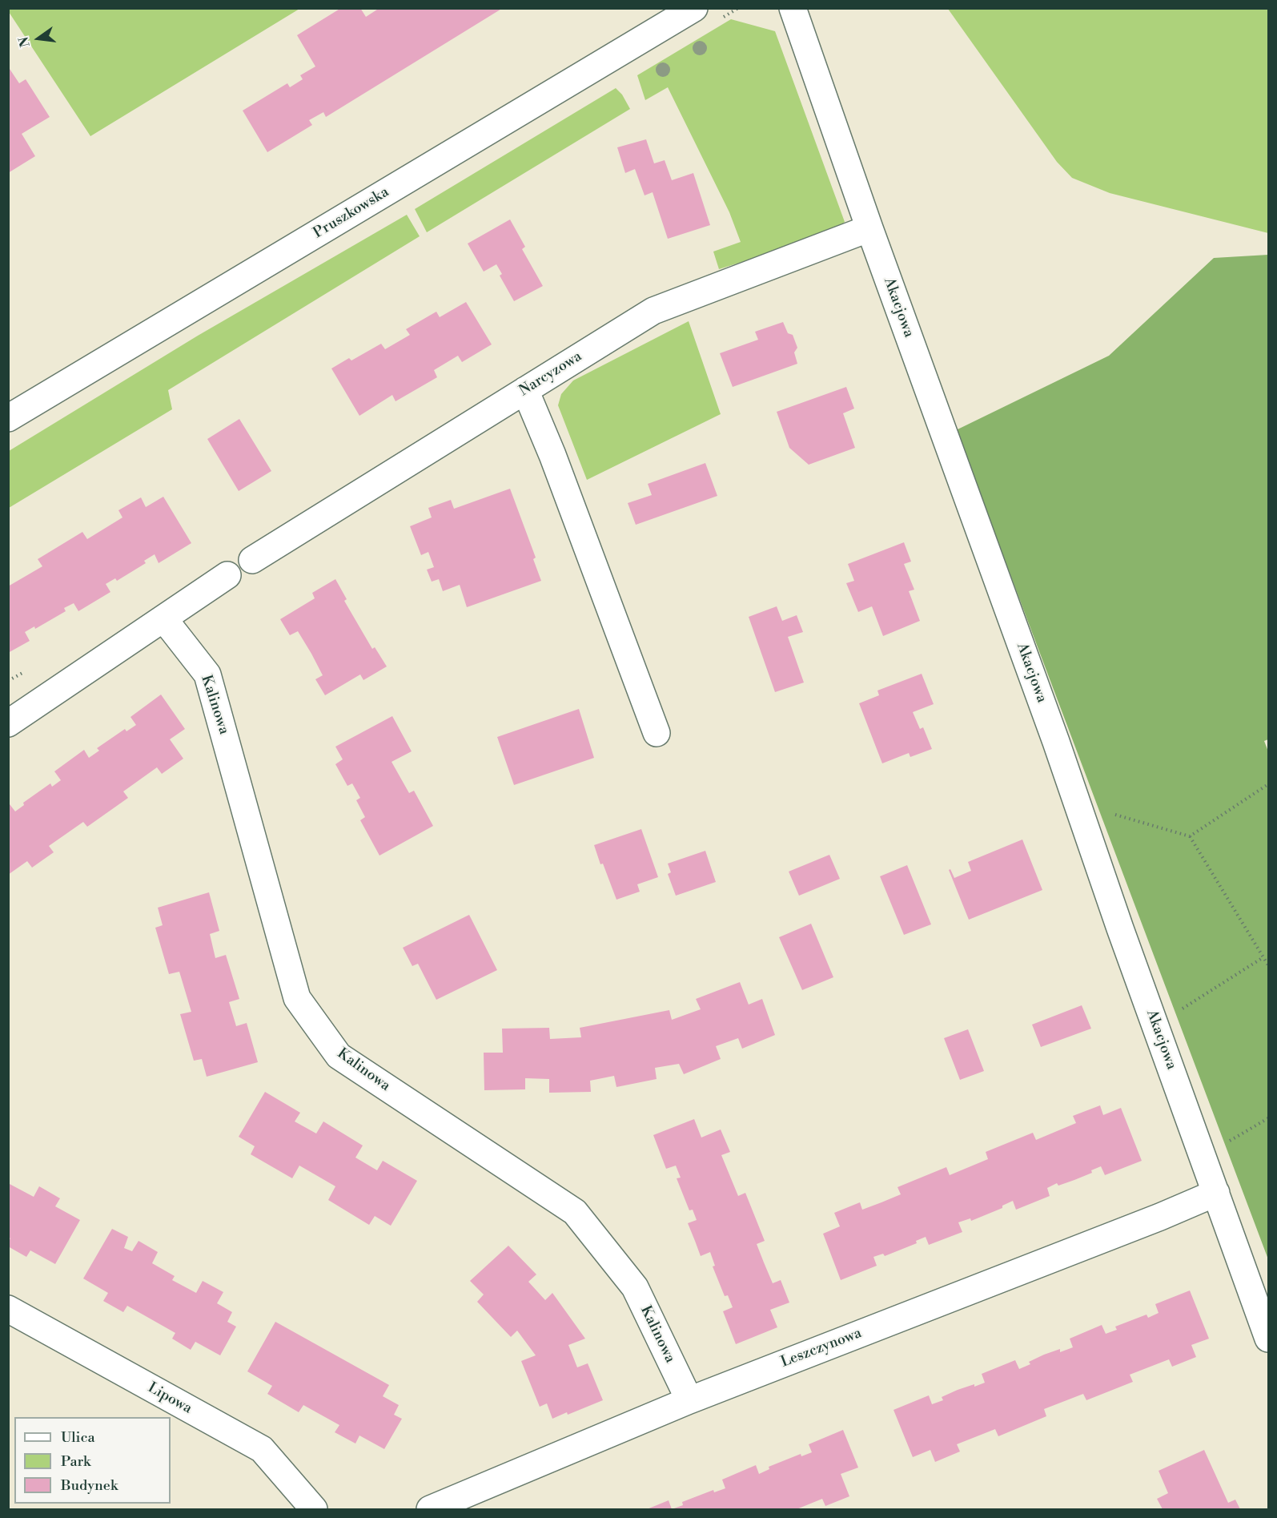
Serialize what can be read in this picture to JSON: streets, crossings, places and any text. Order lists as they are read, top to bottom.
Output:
{
  "streets": {
    "street": [
      "Pruszkowska",
      "Akacjowa",
      "Narcyzowa",
      "Kalinowa",
      "Leszczynowa",
      "Lipowa"
    ]
  },
  "crossings": [
    ["Akacjowa", "Narcyzowa"],
    ["Akacjowa", "Leszczynowa"],
    ["Kalinowa", "Leszczynowa"]
  ],
  "legend": ["Ulica", "Park", "Budynek"],
  "north": "left"
}
